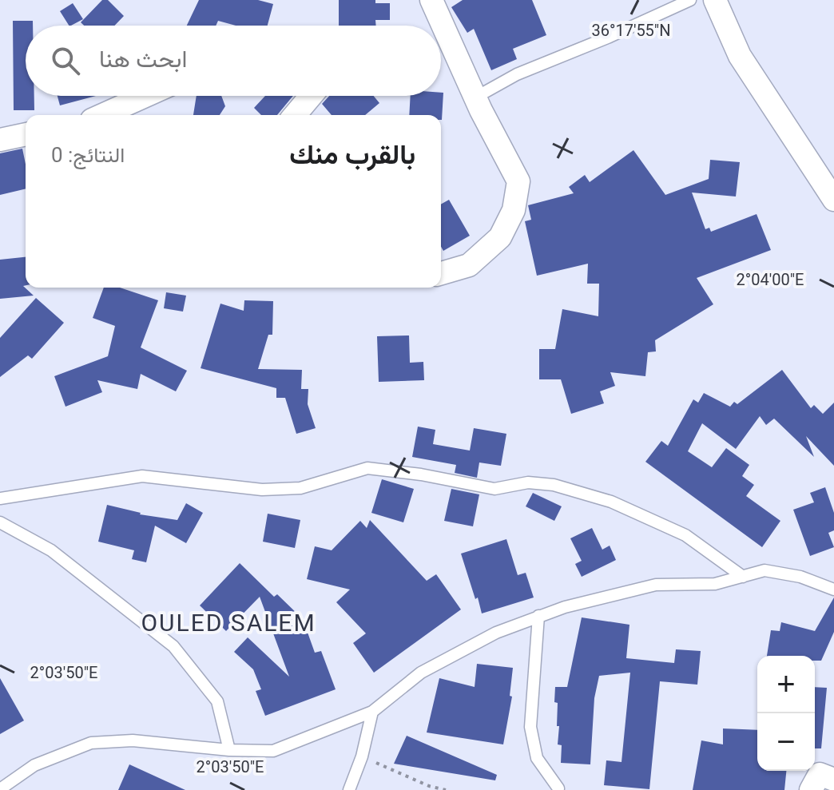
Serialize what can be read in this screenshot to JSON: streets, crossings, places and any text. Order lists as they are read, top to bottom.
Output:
{
  "districts": ["OULED SALEM"],
  "page": {
    "search": "ابحث هنا",
    "heading": ["بالقرب منك", "النتائج: 0"],
    "map_buttons": ["+", "−"]
  },
  "coordinates": ["36°17'55\"N", "2°04'00\"E", "2°03'50\"E"]
}
